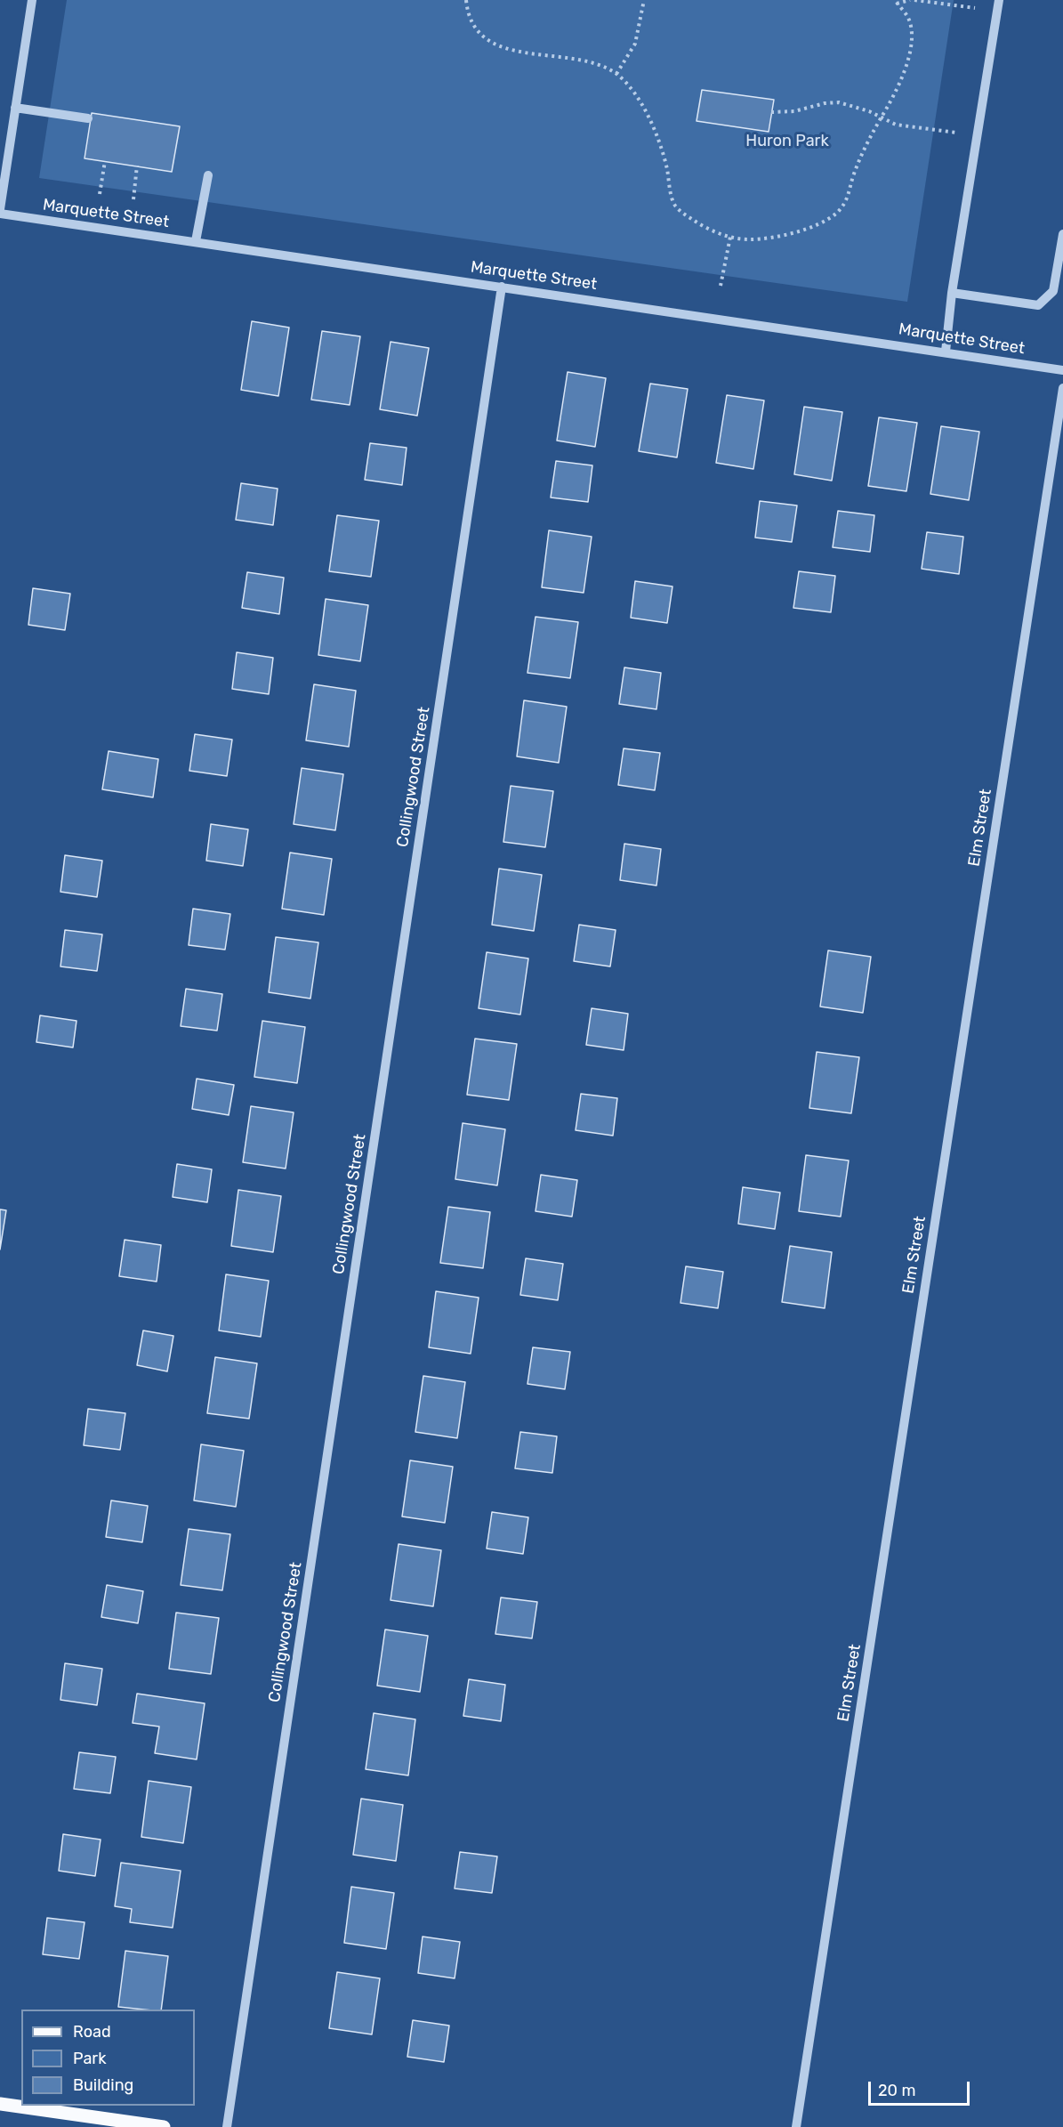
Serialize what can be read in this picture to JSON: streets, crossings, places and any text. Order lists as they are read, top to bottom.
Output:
{
  "streets": {
    "street": ["Marquette Street", "Collingwood Street", "Elm Street"]
  },
  "crossings": [
    ["Marquette Street", "Collingwood Street"]
  ],
  "parks": ["Huron Park"],
  "legend": ["Road", "Park", "Building"],
  "scale_bar": "20 m"
}
